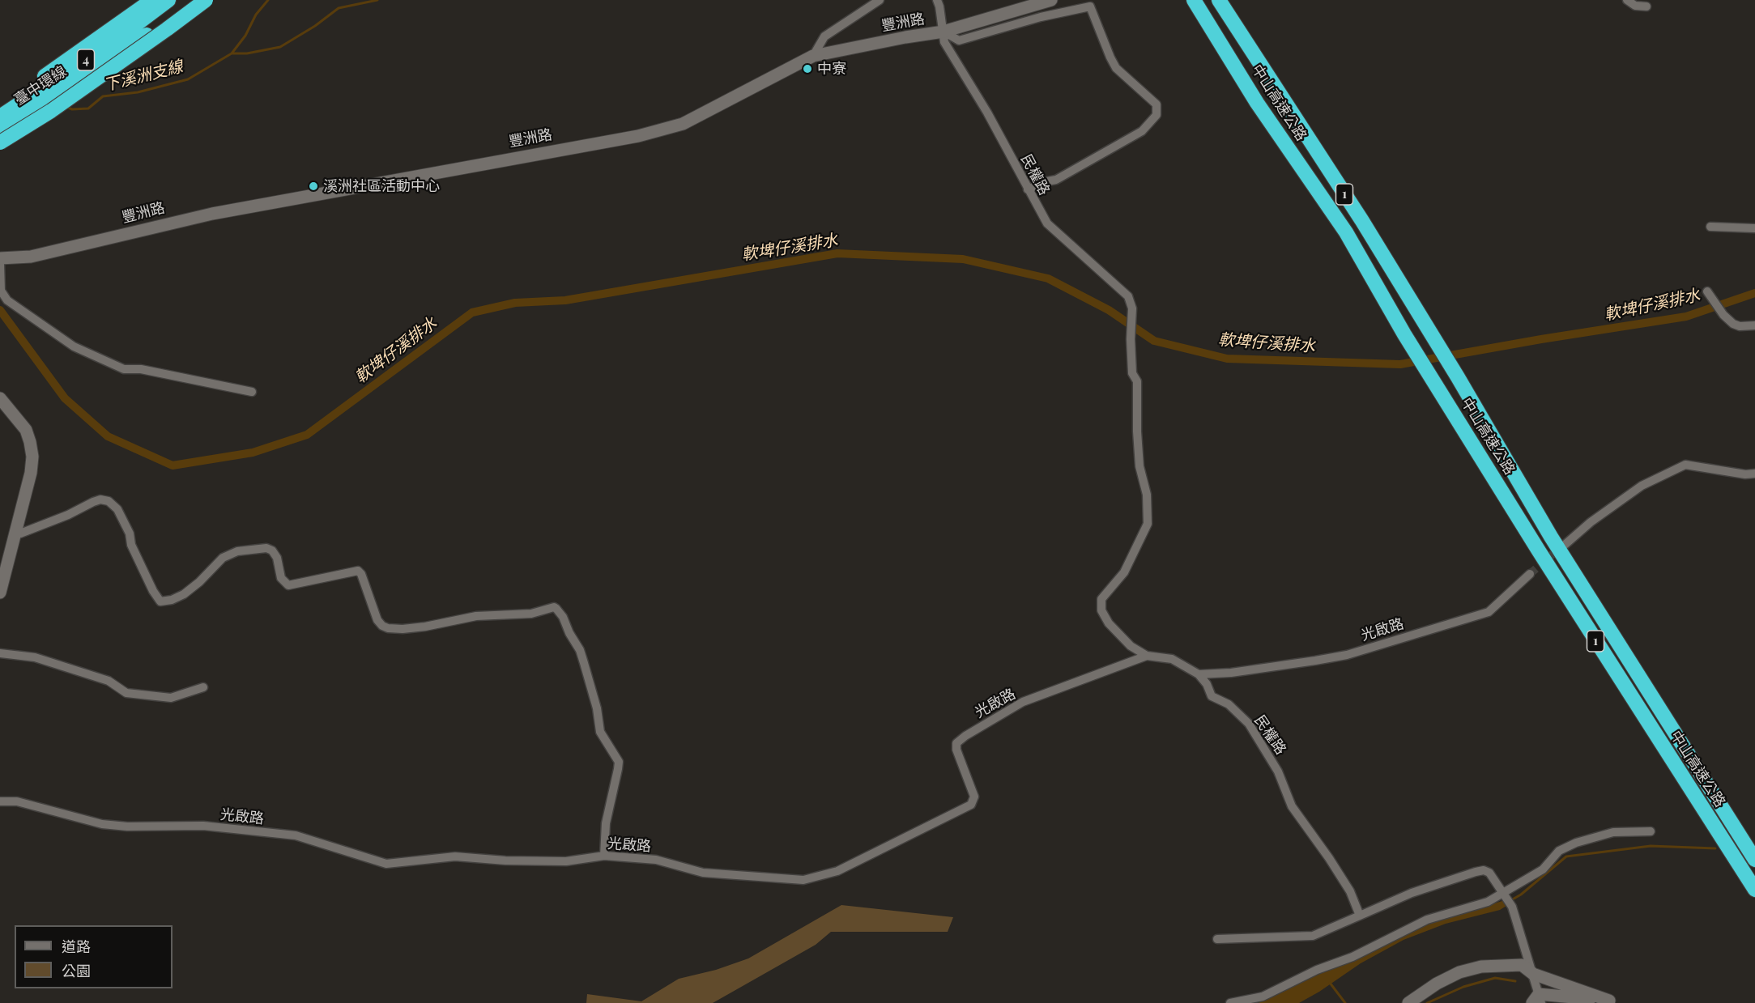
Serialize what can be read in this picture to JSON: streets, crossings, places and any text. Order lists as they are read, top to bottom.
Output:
{
  "streets": {
    "highway": [
      "4",
      "臺中環線",
      "中山高速公路",
      "1"
    ],
    "street": ["豐洲路", "民權路", "光啟路"]
  },
  "crossings": [
    ["豐洲路", "民權路"],
    ["民權路", "光啟路"]
  ],
  "water": ["下溪洲支線", "軟埤仔溪排水"],
  "places": ["中寮", "溪洲社區活動中心"],
  "legend": ["道路", "公園"]
}
